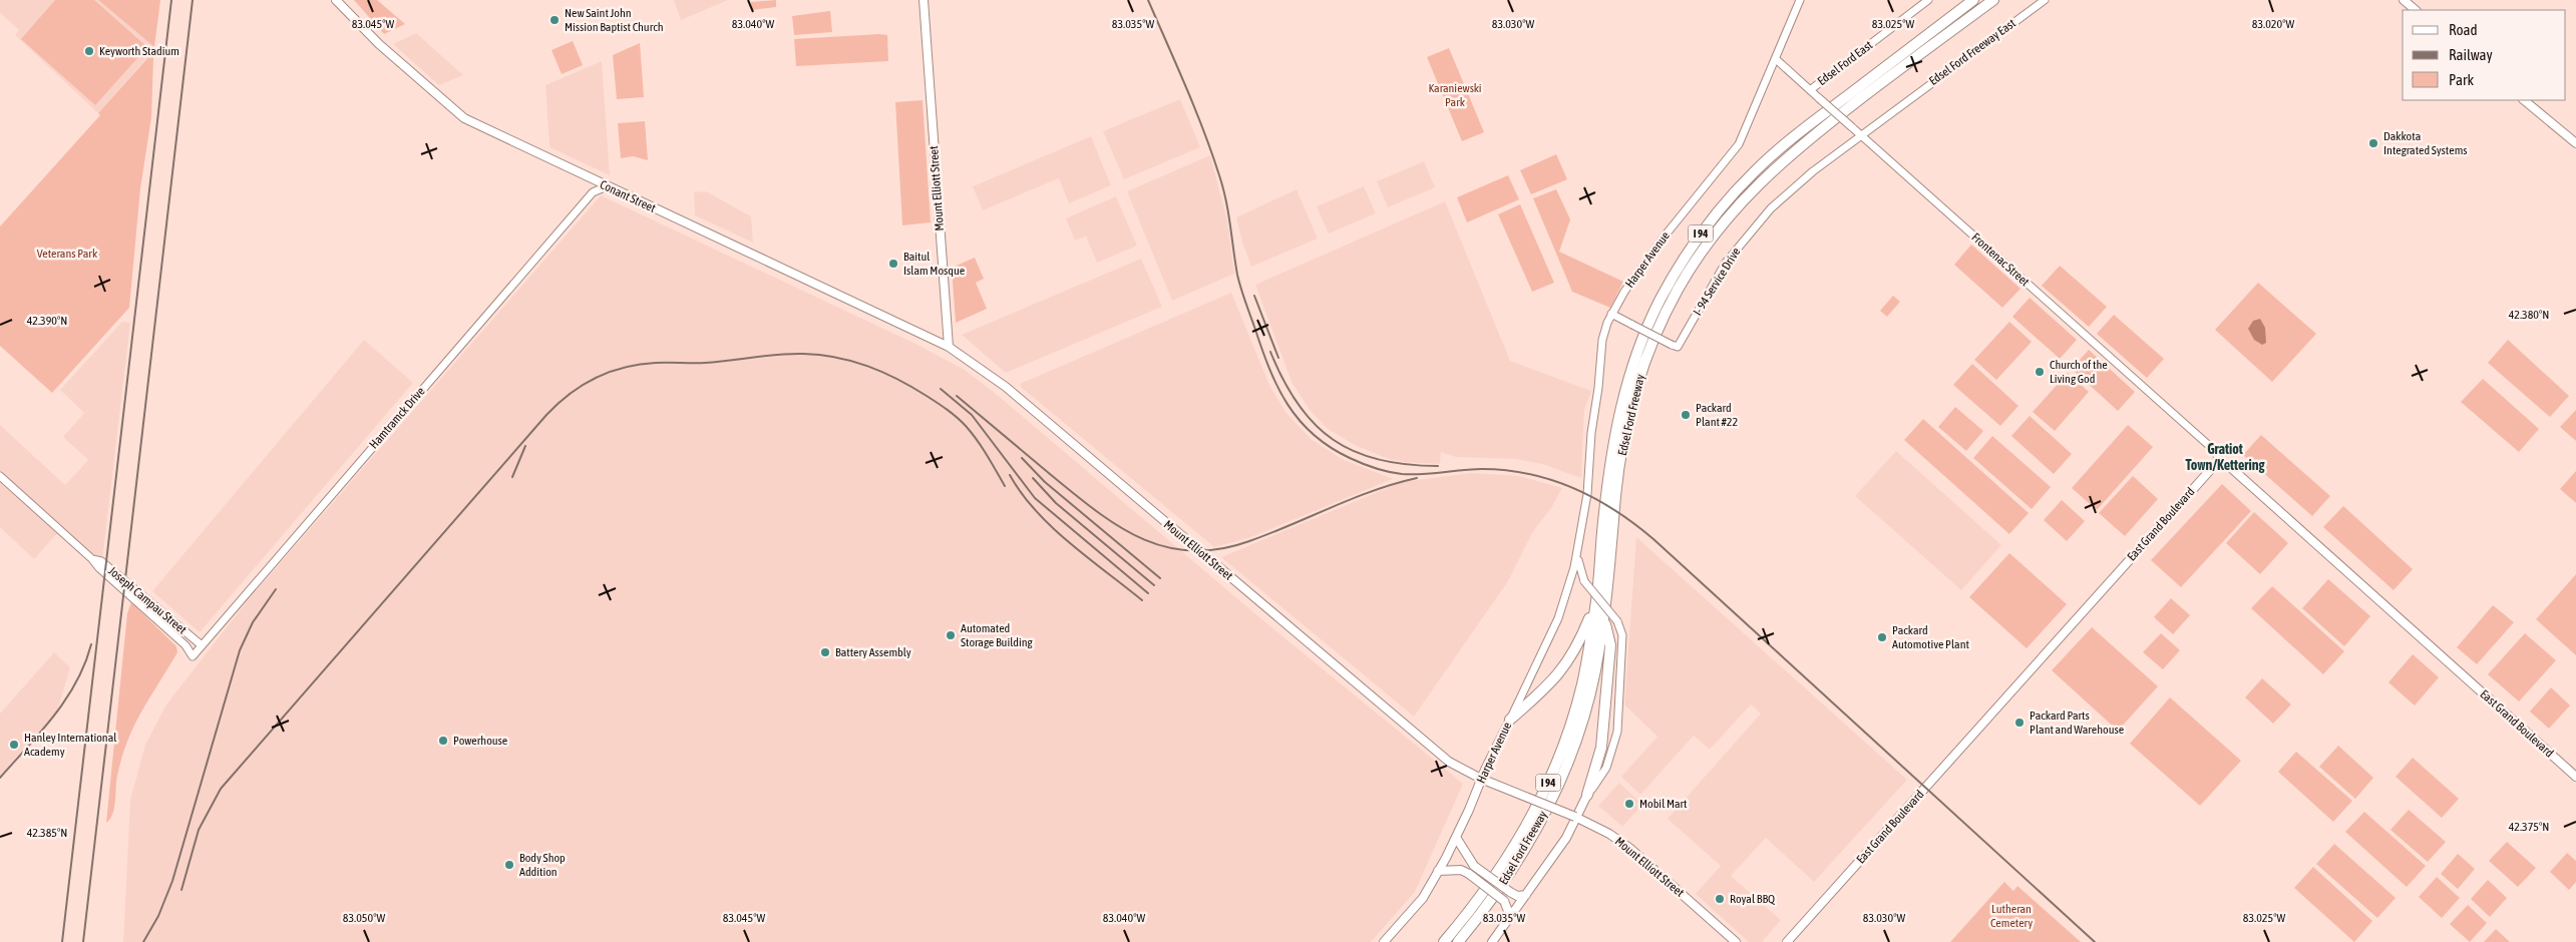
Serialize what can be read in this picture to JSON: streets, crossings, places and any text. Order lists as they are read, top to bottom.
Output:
{
  "streets": {
    "highway": ["I 94", "Edsel Ford Freeway"],
    "main road": [
      "Mount Elliott Street",
      "Conant Street",
      "Harper Avenue",
      "East Grand Boulevard"
    ],
    "street": [
      "Edsel Ford Freeway East",
      "Edsel Ford East",
      "Frontenac Street",
      "I- 94 Service Drive",
      "Hamtramck Drive",
      "Joseph Campau Street"
    ]
  },
  "crossings": [
    ["Edsel Ford Freeway East", "Frontenac Street"],
    ["Edsel Ford Freeway East", "I- 94 Service Drive"],
    ["Edsel Ford East", "Frontenac Street"],
    ["Mount Elliott Street", "Conant Street"],
    ["Mount Elliott Street", "Harper Avenue"],
    ["Conant Street", "Hamtramck Drive"],
    ["Harper Avenue", "Frontenac Street"],
    ["Harper Avenue", "I- 94 Service Drive"],
    ["Frontenac Street", "I- 94 Service Drive"],
    ["Frontenac Street", "East Grand Boulevard"],
    ["Hamtramck Drive", "Joseph Campau Street"]
  ],
  "districts": ["Gratiot Town/Kettering"],
  "parks": ["Karaniewski Park", "Veterans Park", "Lutheran Cemetery"],
  "places": [
    "New Saint John Mission Baptist Church",
    "Keyworth Stadium",
    "Dakkota Integrated Systems",
    "Baitul Islam Mosque",
    "Church of the Living God",
    "Packard Plant #22",
    "Automated Storage Building",
    "Packard Automotive Plant",
    "Battery Assembly",
    "Packard Parts Plant and Warehouse",
    "Powerhouse",
    "Hanley International Academy",
    "Mobil Mart",
    "Body Shop Addition",
    "Royal BBQ"
  ],
  "legend": ["Road", "Railway", "Park"],
  "coordinates": [
    "83.045°W",
    "83.040°W",
    "83.035°W",
    "83.030°W",
    "83.025°W",
    "83.020°W",
    "42.380°N",
    "42.390°N",
    "42.375°N",
    "42.385°N",
    "83.050°W"
  ]
}
